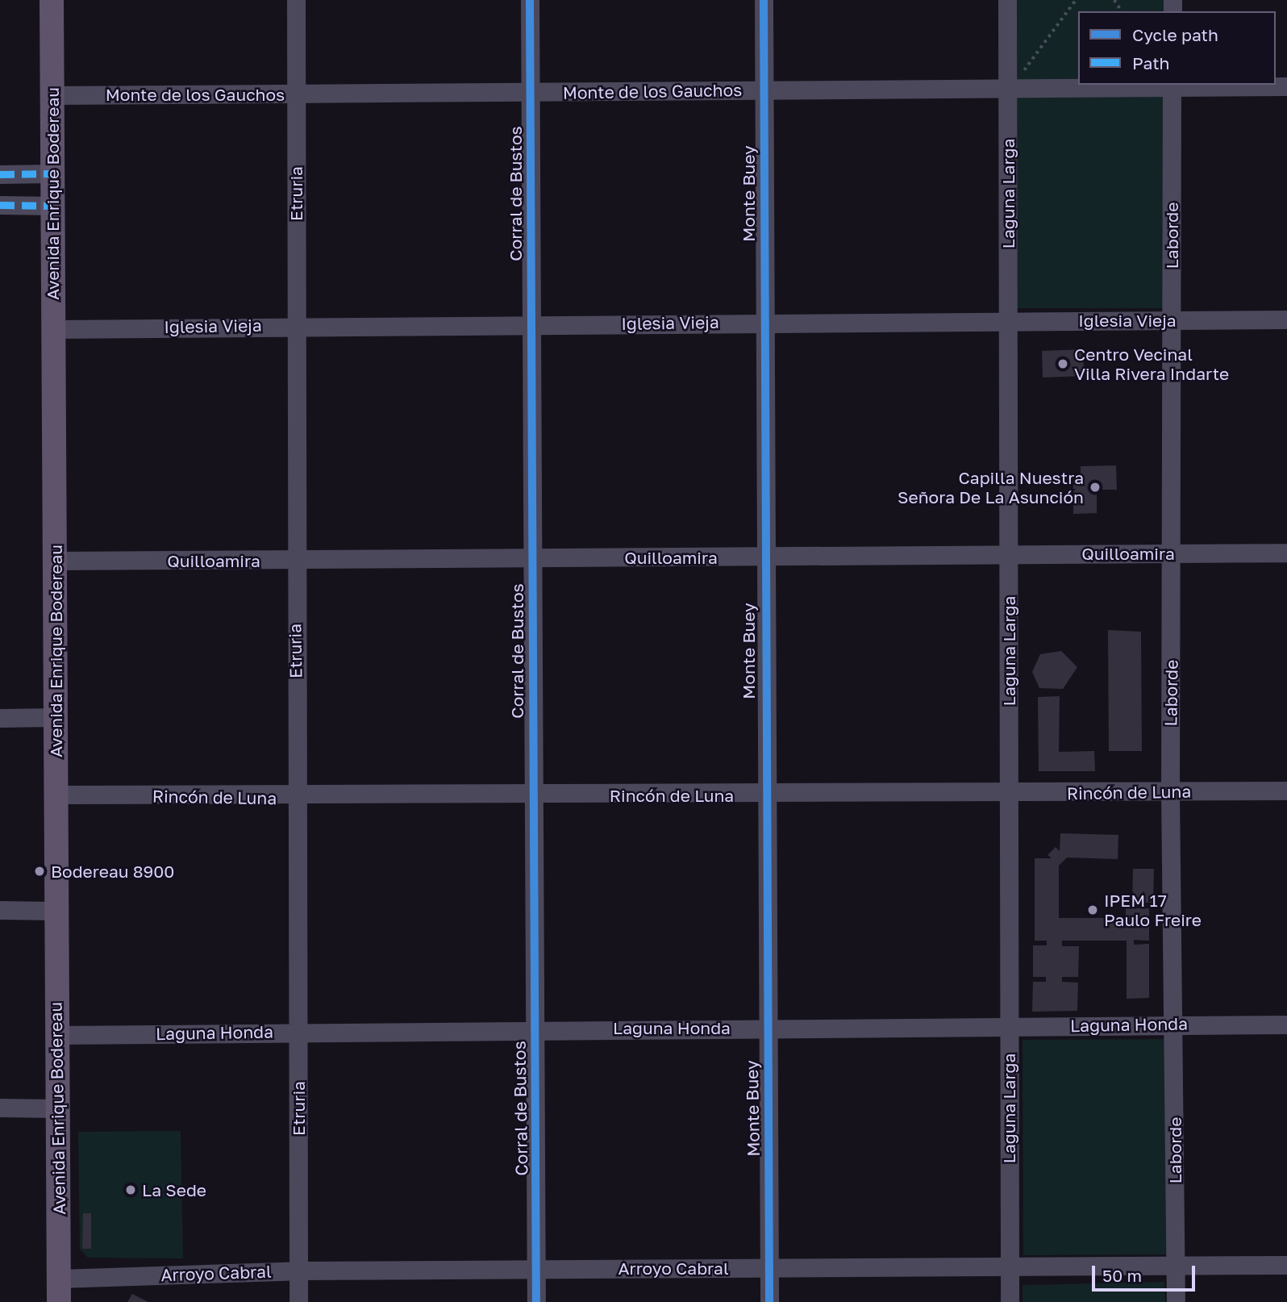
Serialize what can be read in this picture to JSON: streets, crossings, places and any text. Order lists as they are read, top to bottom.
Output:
{
  "streets": {
    "main road": ["Avenida Enrique Bodereau"],
    "street": [
      "Monte de los Gauchos",
      "Etruria",
      "Corral de Bustos",
      "Monte Buey",
      "Laguna Larga",
      "Laborde",
      "Iglesia Vieja",
      "Quilloamira",
      "Rincón de Luna",
      "Laguna Honda",
      "Arroyo Cabral"
    ]
  },
  "crossings": [
    ["Monte de los Gauchos", "Avenida Enrique Bodereau"],
    ["Monte de los Gauchos", "Etruria"],
    ["Monte de los Gauchos", "Corral de Bustos"],
    ["Monte de los Gauchos", "Monte Buey"],
    ["Monte de los Gauchos", "Laguna Larga"],
    ["Monte de los Gauchos", "Laborde"],
    ["Avenida Enrique Bodereau", "Iglesia Vieja"],
    ["Avenida Enrique Bodereau", "Quilloamira"],
    ["Avenida Enrique Bodereau", "Rincón de Luna"],
    ["Avenida Enrique Bodereau", "Laguna Honda"],
    ["Avenida Enrique Bodereau", "Arroyo Cabral"],
    ["Etruria", "Iglesia Vieja"],
    ["Etruria", "Quilloamira"],
    ["Etruria", "Rincón de Luna"],
    ["Etruria", "Laguna Honda"],
    ["Etruria", "Arroyo Cabral"],
    ["Corral de Bustos", "Iglesia Vieja"],
    ["Corral de Bustos", "Quilloamira"],
    ["Corral de Bustos", "Rincón de Luna"],
    ["Corral de Bustos", "Laguna Honda"],
    ["Corral de Bustos", "Arroyo Cabral"],
    ["Monte Buey", "Iglesia Vieja"],
    ["Monte Buey", "Quilloamira"],
    ["Monte Buey", "Rincón de Luna"],
    ["Monte Buey", "Laguna Honda"],
    ["Monte Buey", "Arroyo Cabral"],
    ["Laguna Larga", "Iglesia Vieja"],
    ["Laguna Larga", "Quilloamira"],
    ["Laguna Larga", "Rincón de Luna"],
    ["Laguna Larga", "Laguna Honda"],
    ["Laguna Larga", "Arroyo Cabral"],
    ["Laborde", "Iglesia Vieja"],
    ["Laborde", "Quilloamira"],
    ["Laborde", "Rincón de Luna"],
    ["Laborde", "Laguna Honda"],
    ["Laborde", "Arroyo Cabral"]
  ],
  "places": [
    "Centro Vecinal Villa Rivera Indarte",
    "Capilla Nuestra Señora De La Asunción",
    "Bodereau 8900",
    "IPEM 17 Paulo Freire",
    "La Sede"
  ],
  "legend": ["Cycle path", "Path"],
  "scale_bar": "50 m"
}
